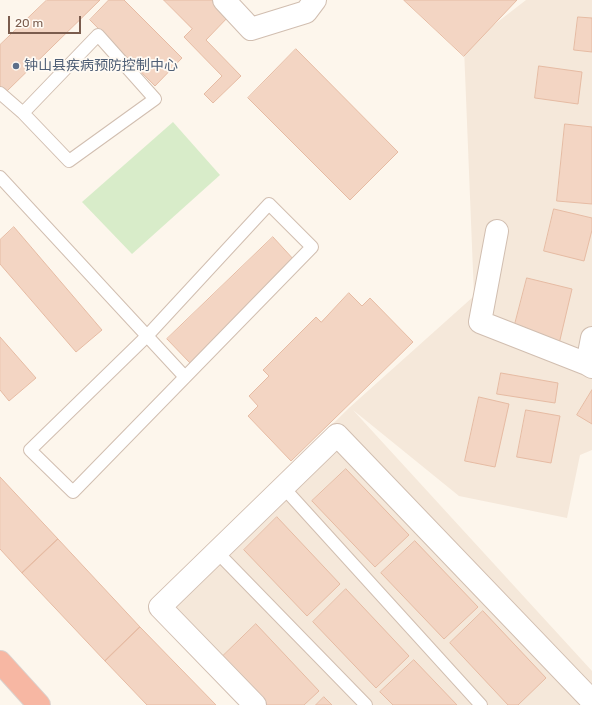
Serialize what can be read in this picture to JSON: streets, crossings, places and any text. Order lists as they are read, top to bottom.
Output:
{
  "places": ["钟山县疾病预防控制中心"],
  "scale_bar": "20 m"
}
